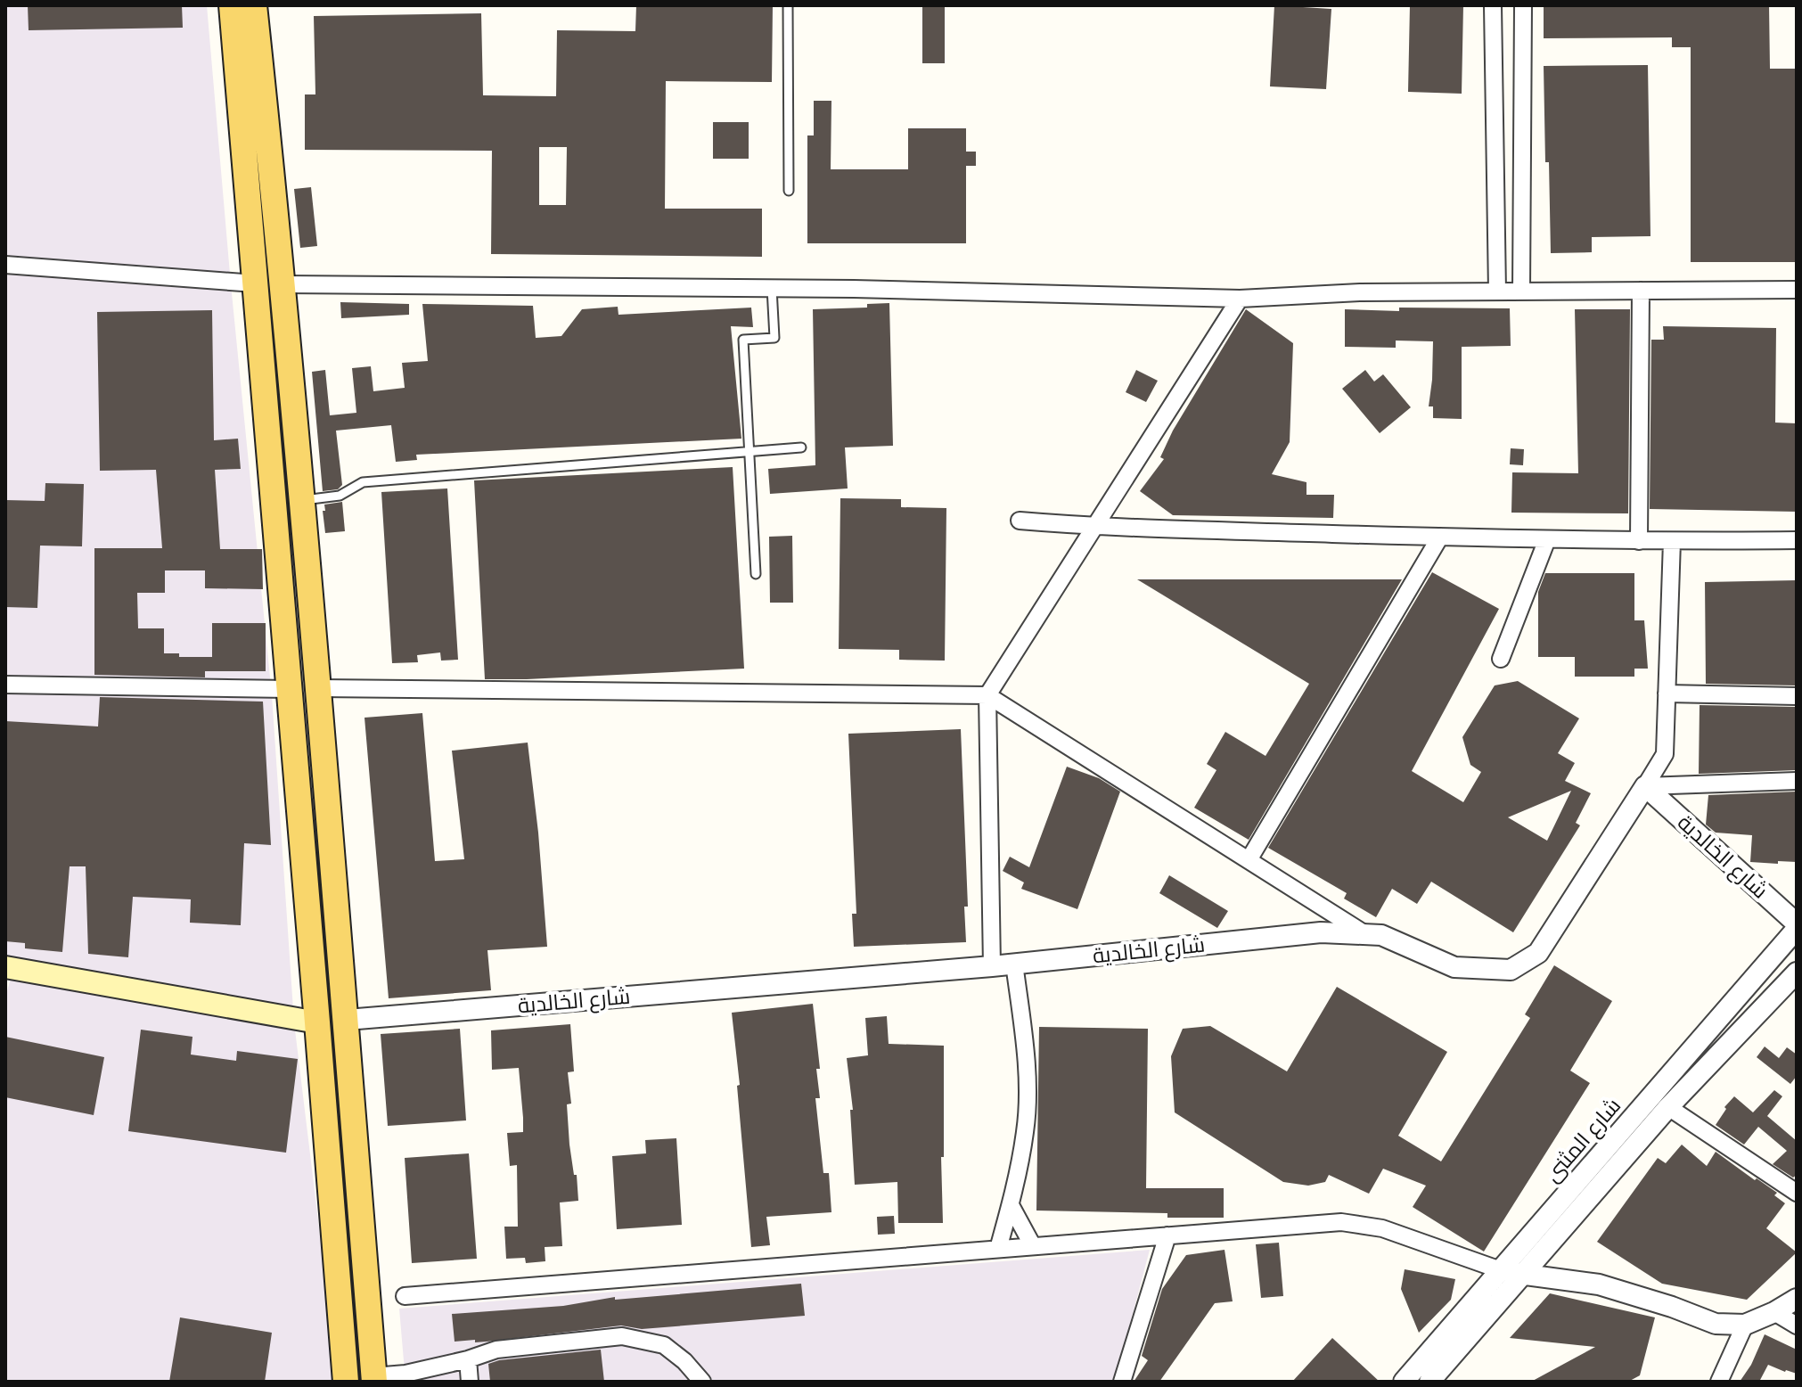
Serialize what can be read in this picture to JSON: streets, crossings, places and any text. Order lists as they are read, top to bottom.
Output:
{
  "streets": {
    "street": ["شارع الخالدية", "شارع المثنى"]
  },
  "crossings": [
    ["شارع الخالدية", "شارع المثنى"]
  ]
}
